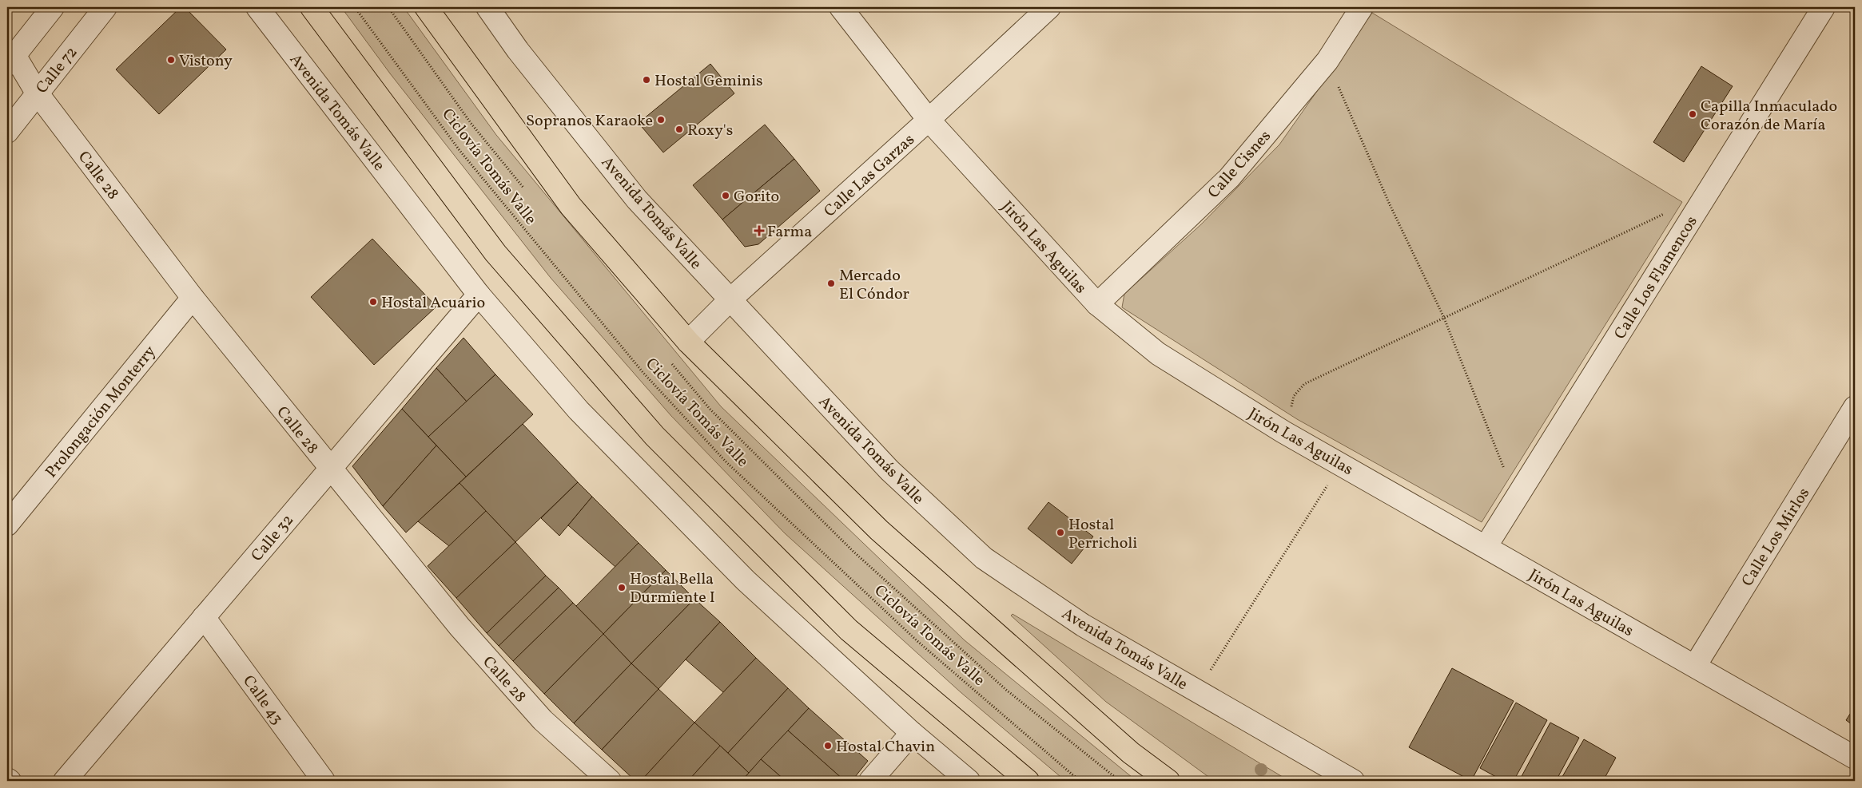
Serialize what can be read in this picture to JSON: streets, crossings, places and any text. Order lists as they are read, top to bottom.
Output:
{
  "streets": {
    "street": [
      "Calle 72",
      "Avenida Tomás Valle",
      "Calle Cisnes",
      "Calle 28",
      "Calle Las Garzas",
      "Jirón Las Aguilas",
      "Calle Los Flamencos",
      "Prolongación Monterry",
      "Calle Los Mirlos",
      "Calle 32",
      "Calle 43"
    ],
    "path": ["Ciclovía Tomás Valle"]
  },
  "crossings": [
    ["Calle 72", "Calle 28"],
    ["Avenida Tomás Valle", "Calle Las Garzas"],
    ["Avenida Tomás Valle", "Calle 32"],
    ["Calle Cisnes", "Jirón Las Aguilas"],
    ["Calle 28", "Prolongación Monterry"],
    ["Calle 28", "Calle 32"],
    ["Calle Las Garzas", "Jirón Las Aguilas"],
    ["Jirón Las Aguilas", "Calle Los Flamencos"],
    ["Jirón Las Aguilas", "Calle Los Mirlos"],
    ["Calle 32", "Calle 43"]
  ],
  "places": {
    "other": [
      "Vistony",
      "Hostal Geminis",
      "Capilla Inmaculado Corazón de María",
      "Sopranos Karaoke",
      "Roxy's",
      "Gorito",
      "Mercado El Cóndor",
      "Hostal Acuario",
      "Hostal Perricholi",
      "Hostal Bella Durmiente I",
      "Hostal Chavin"
    ],
    "health": ["Farma"]
  }
}
